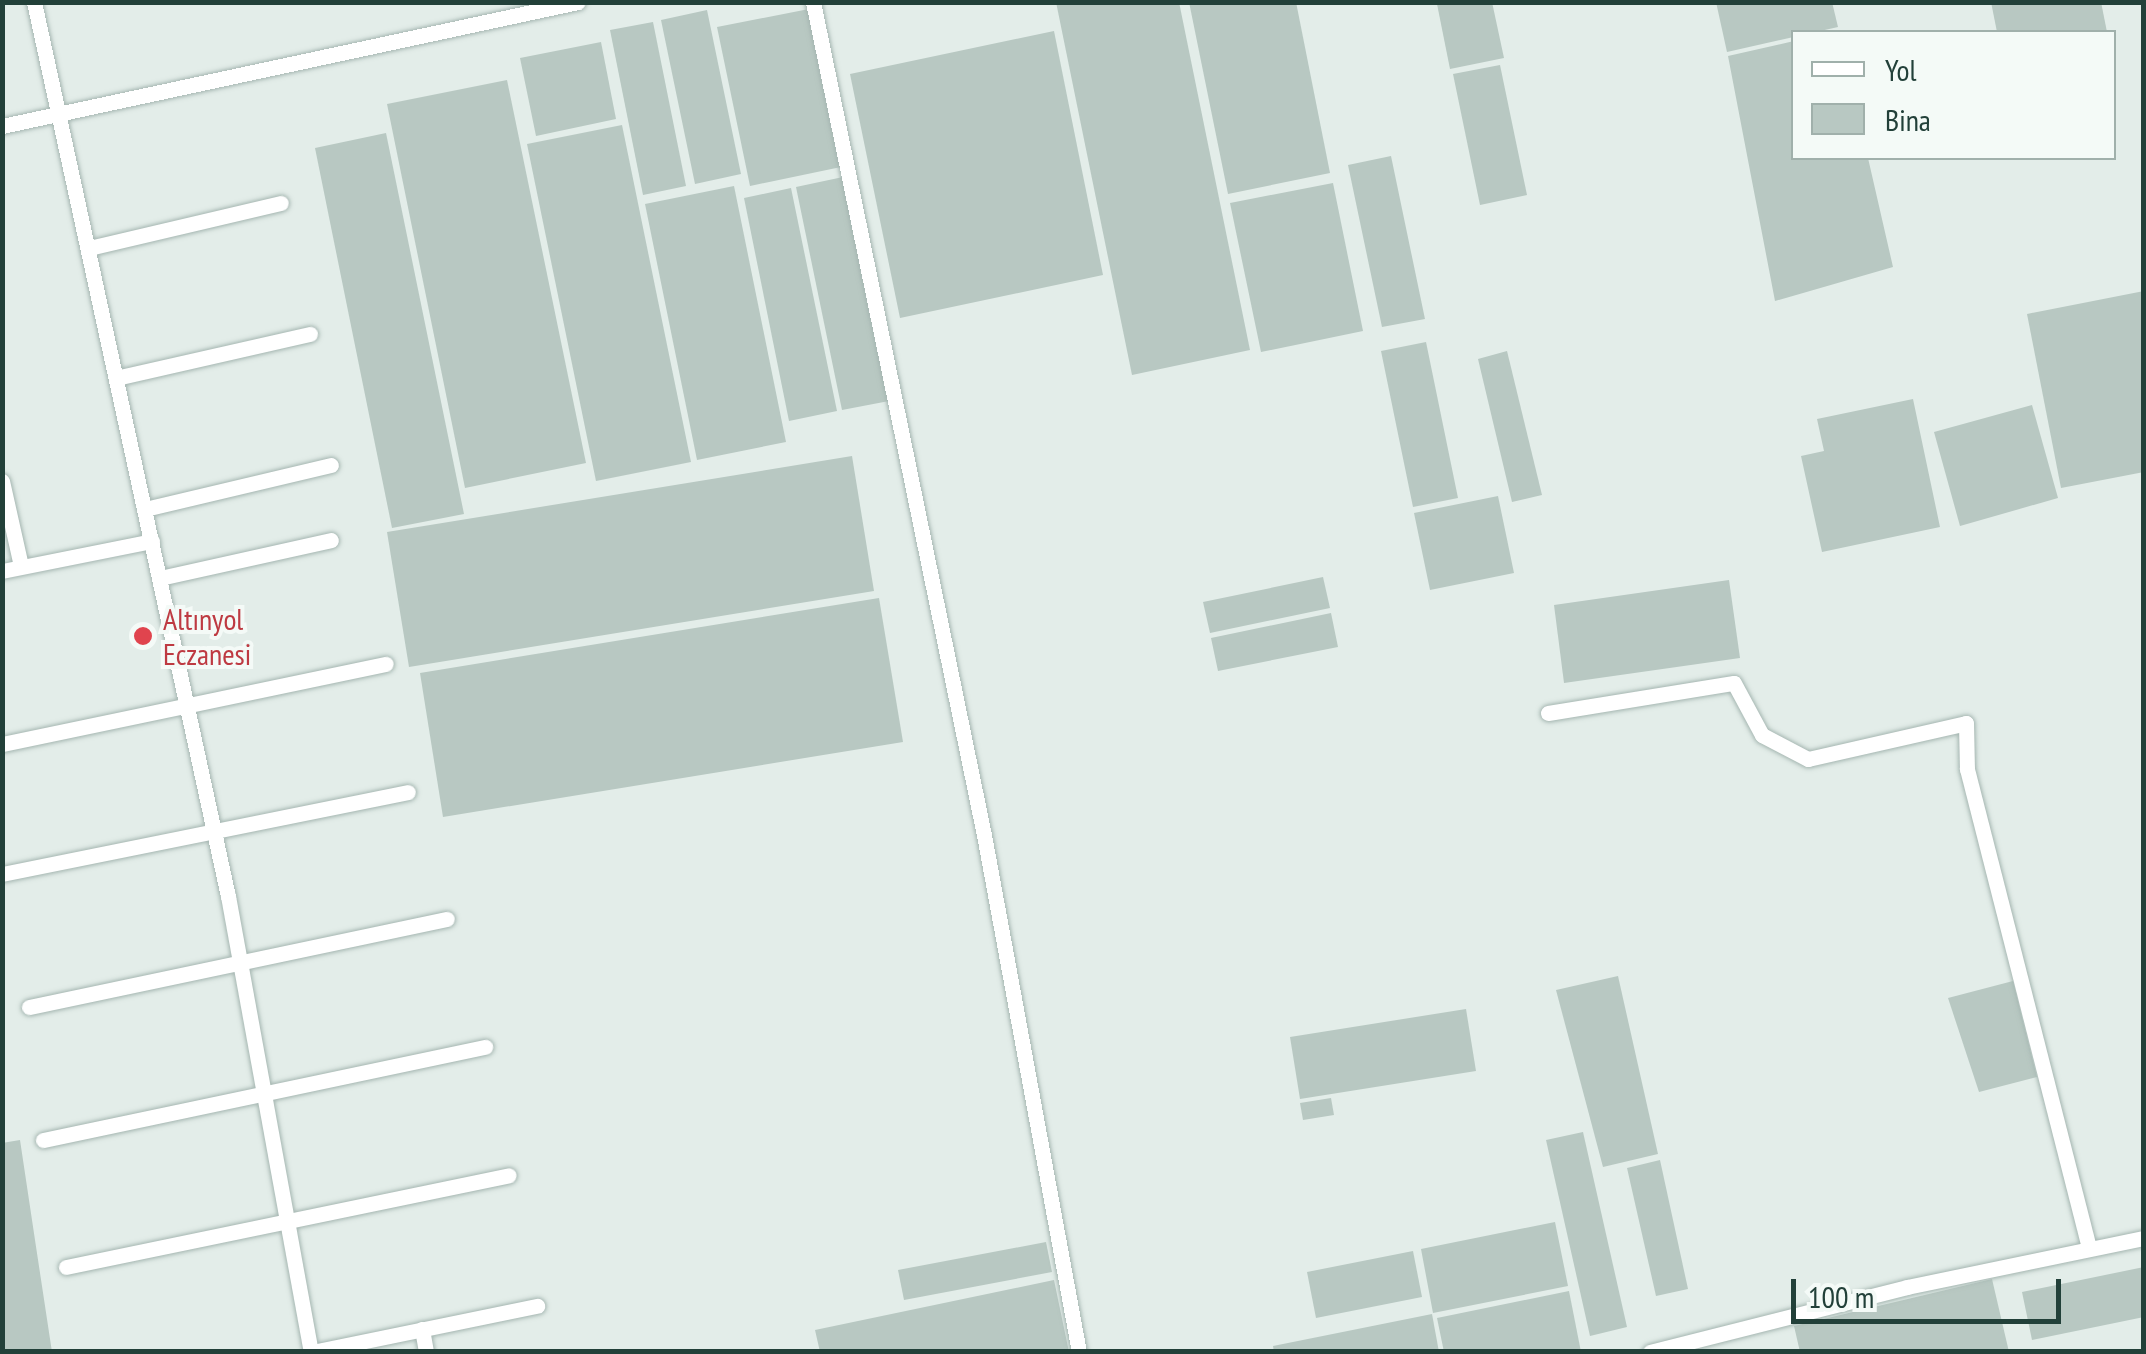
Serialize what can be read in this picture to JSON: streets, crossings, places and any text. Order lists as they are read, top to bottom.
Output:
{
  "places": ["Altınyol Eczanesi"],
  "legend": ["Yol", "Bina"],
  "scale_bar": "100 m"
}
